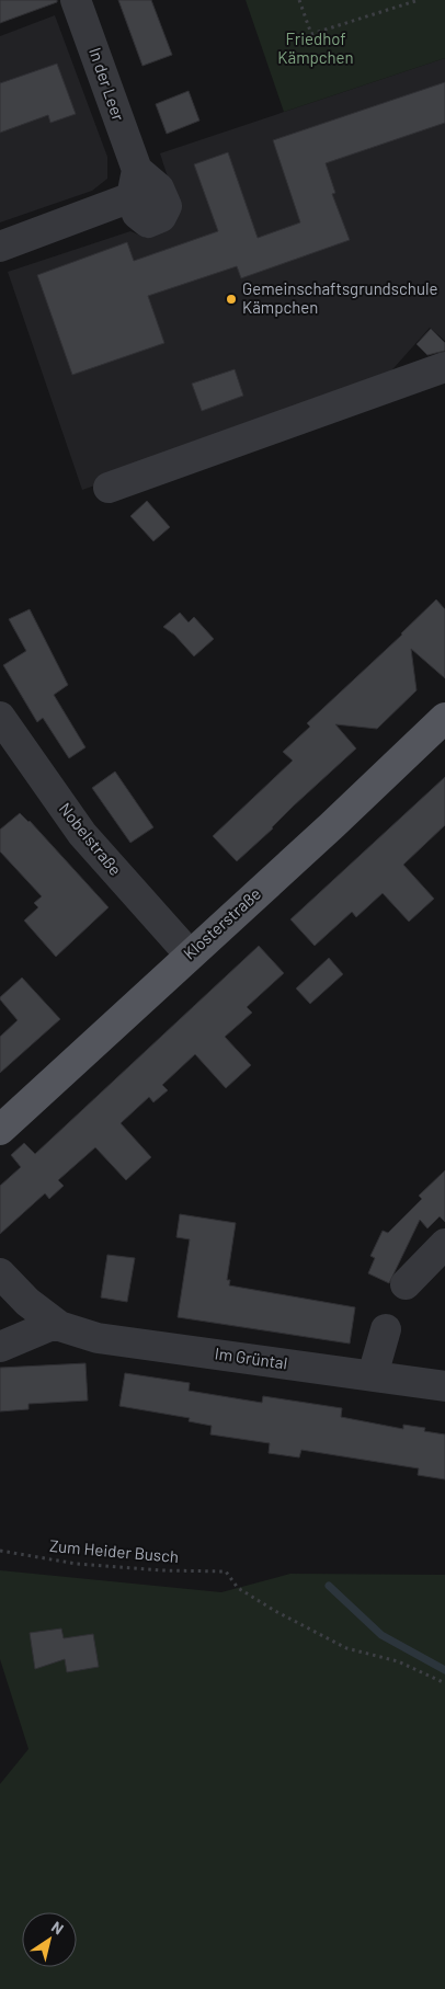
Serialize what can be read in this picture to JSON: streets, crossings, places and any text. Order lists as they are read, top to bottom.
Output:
{
  "streets": {
    "main road": ["Klosterstraße"],
    "street": ["In der Leer", "Nobelstraße", "Im Grüntal"],
    "path": ["Zum Heider Busch"]
  },
  "crossings": [
    ["Nobelstraße", "Klosterstraße"]
  ],
  "parks": ["Friedhof Kämpchen"],
  "places": ["Gemeinschaftsgrundschule Kämpchen"],
  "north": "top right"
}
